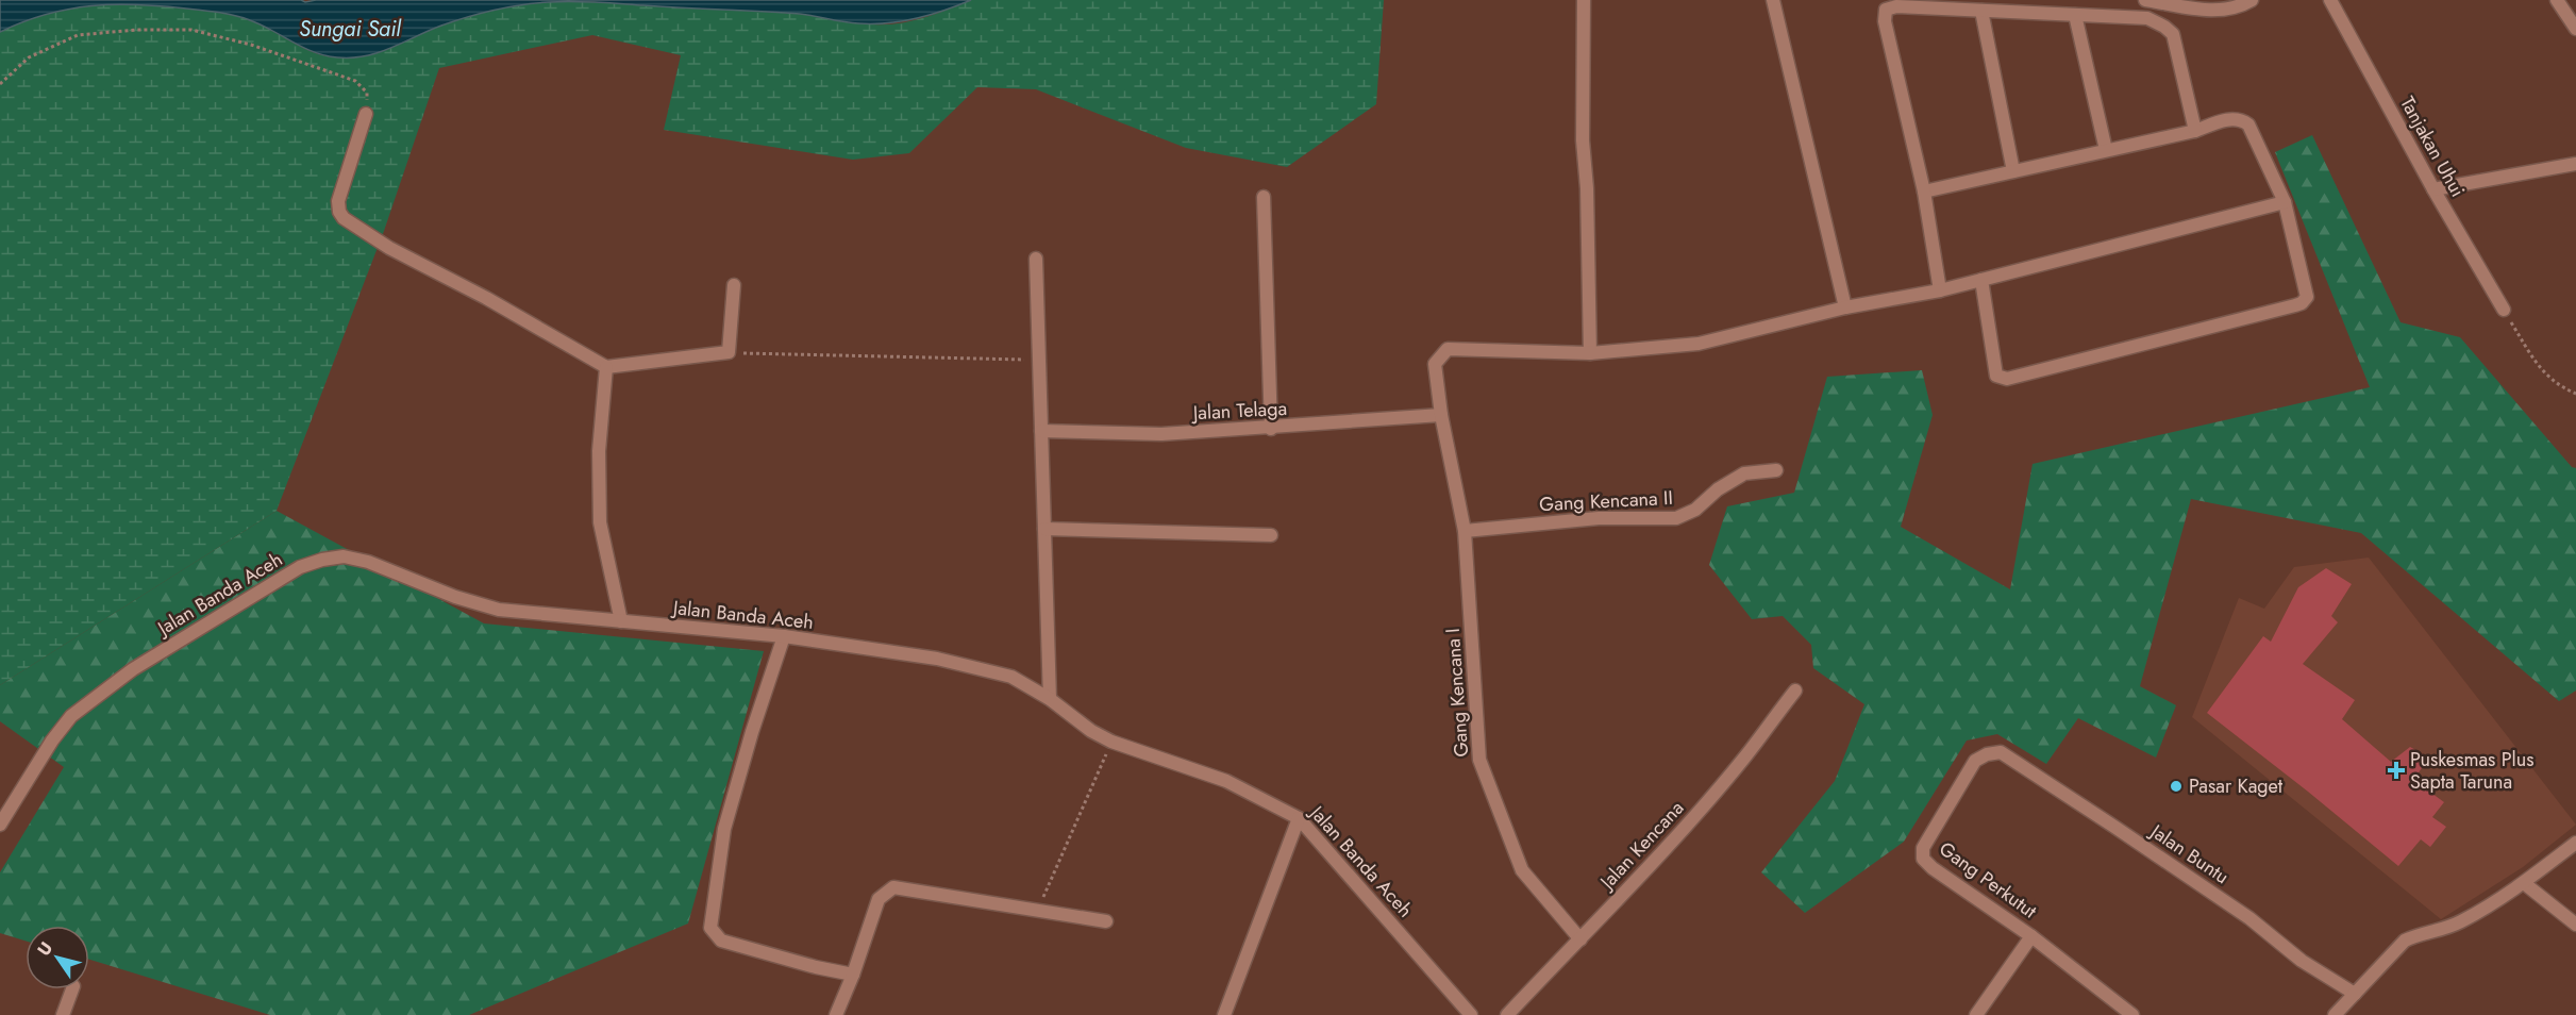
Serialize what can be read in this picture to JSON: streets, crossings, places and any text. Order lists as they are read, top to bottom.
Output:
{
  "streets": {
    "street": [
      "Tanjakan Uhui",
      "Jalan Telaga",
      "Gang Kencana II",
      "Jalan Banda Aceh",
      "Gang Kencana I",
      "Jalan Kencana",
      "Jalan Buntu",
      "Gang Perkutut"
    ]
  },
  "crossings": [
    ["Jalan Telaga", "Gang Kencana I"],
    ["Gang Kencana II", "Gang Kencana I"],
    ["Gang Kencana I", "Jalan Kencana"],
    ["Jalan Buntu", "Gang Perkutut"]
  ],
  "water": ["Sungai Sail"],
  "places": {
    "health": ["Puskesmas Plus Sapta Taruna"],
    "other": ["Pasar Kaget"]
  },
  "north": "top left"
}
